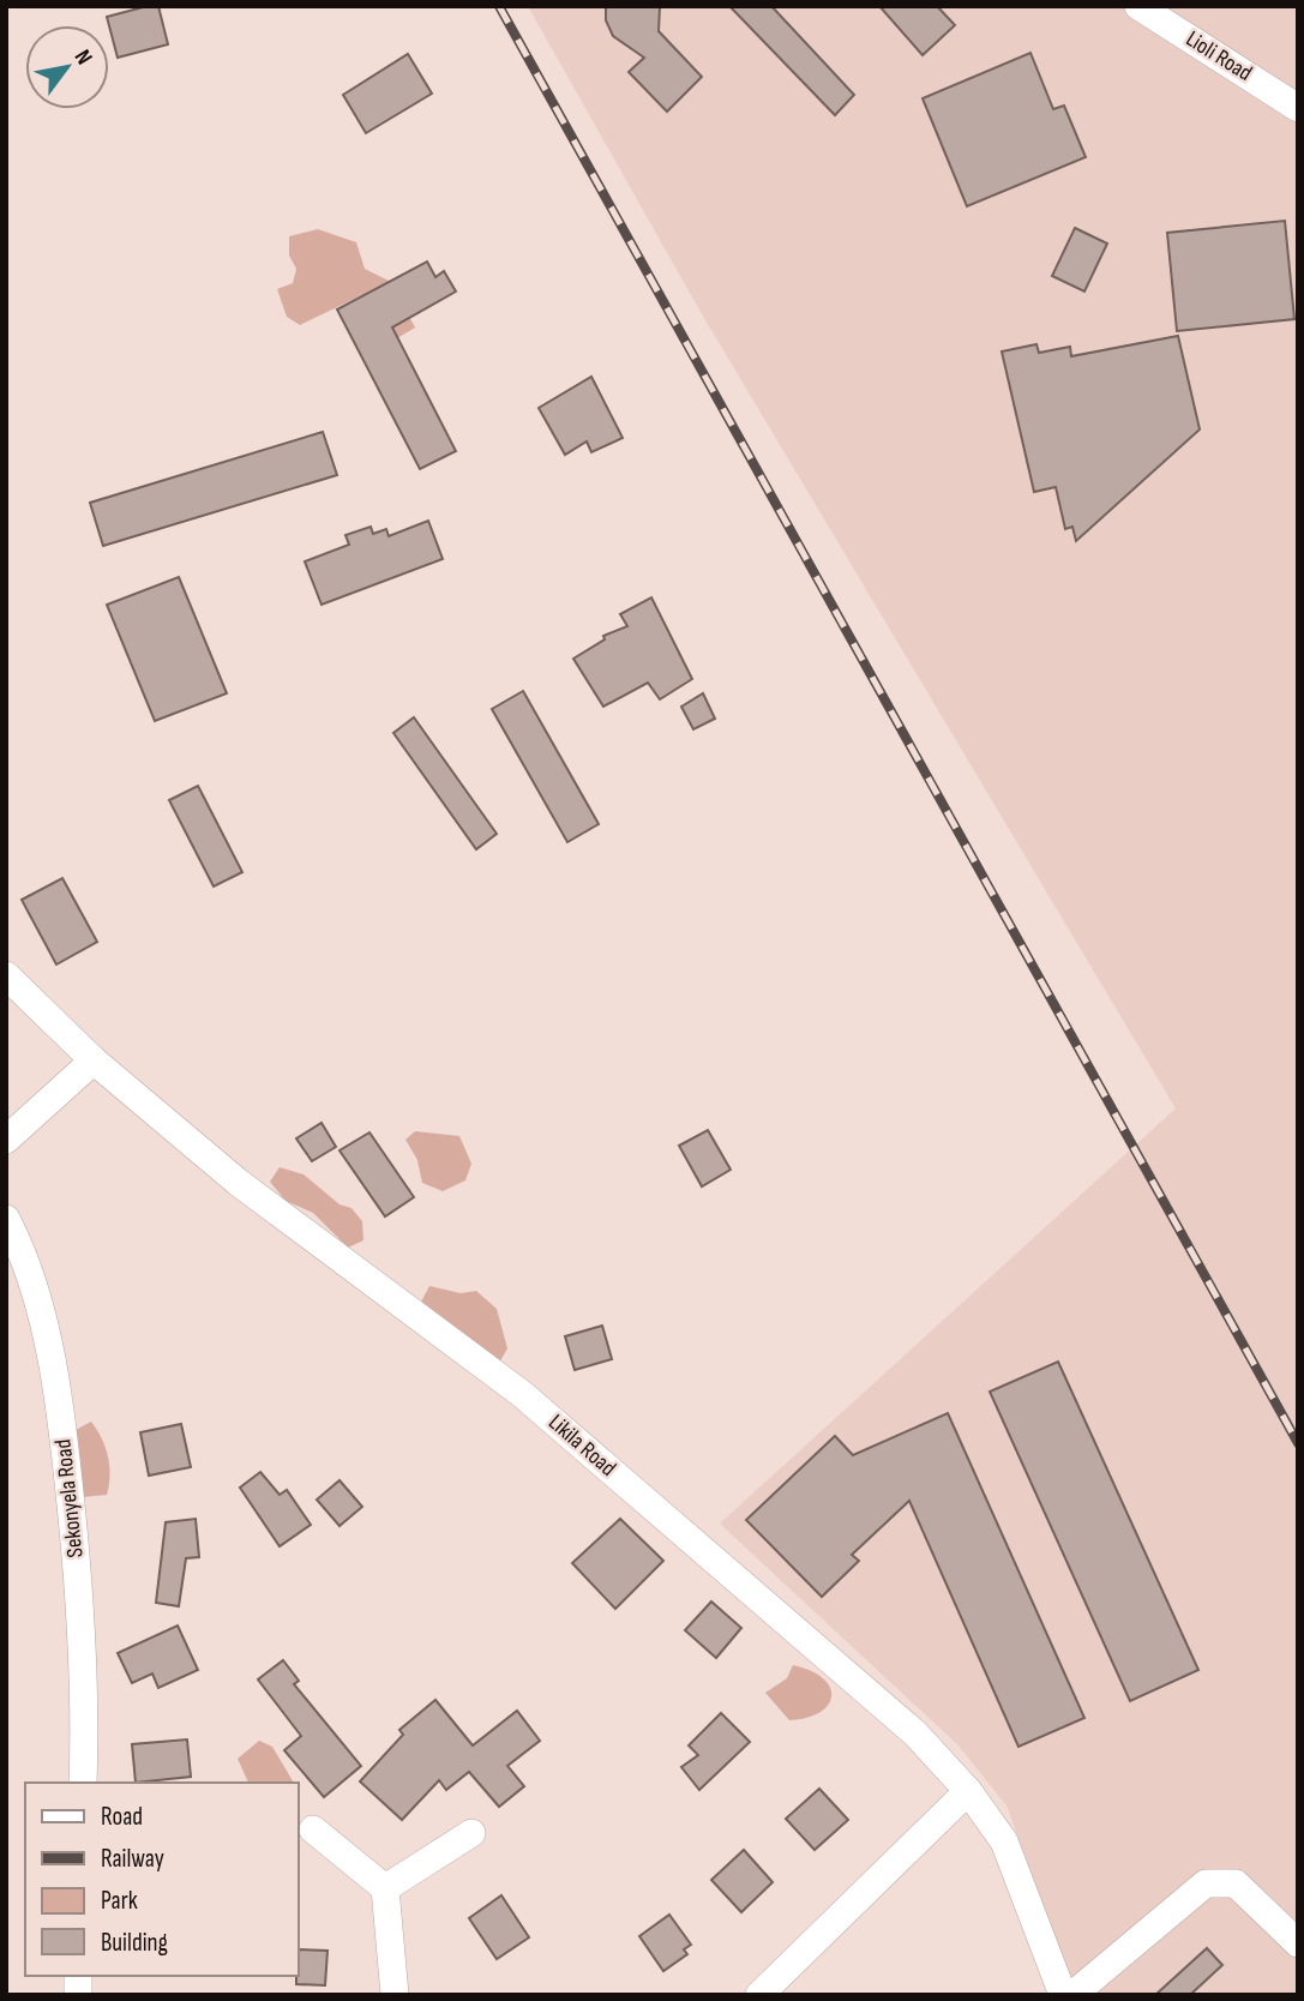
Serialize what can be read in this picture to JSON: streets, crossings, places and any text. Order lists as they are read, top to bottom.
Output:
{
  "streets": {
    "street": ["Lioli Road", "Likila Road", "Sekonyela Road"]
  },
  "legend": [
    "Road",
    "Railway",
    "Park",
    "Building"
  ],
  "north": "top right"
}
